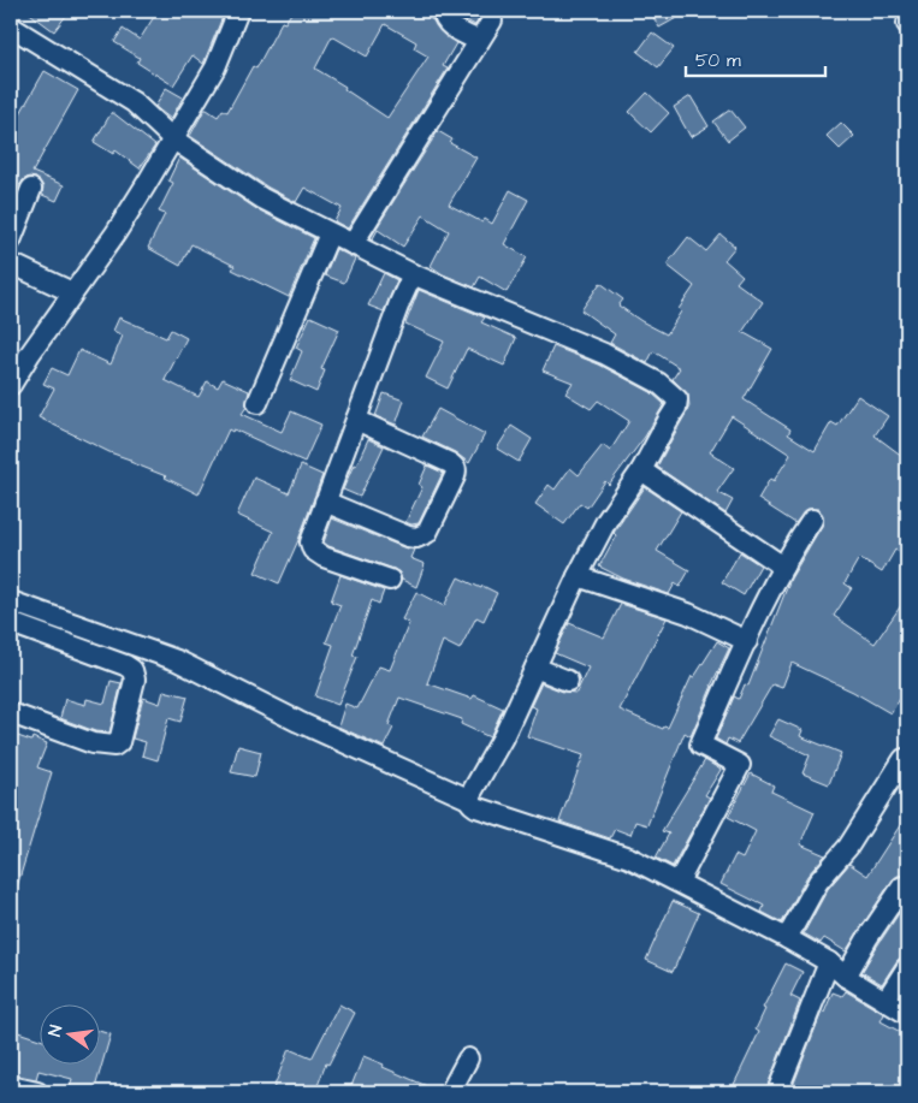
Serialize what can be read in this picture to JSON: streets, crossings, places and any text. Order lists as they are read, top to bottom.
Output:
{
  "scale_bar": "50 m",
  "north": "left"
}
